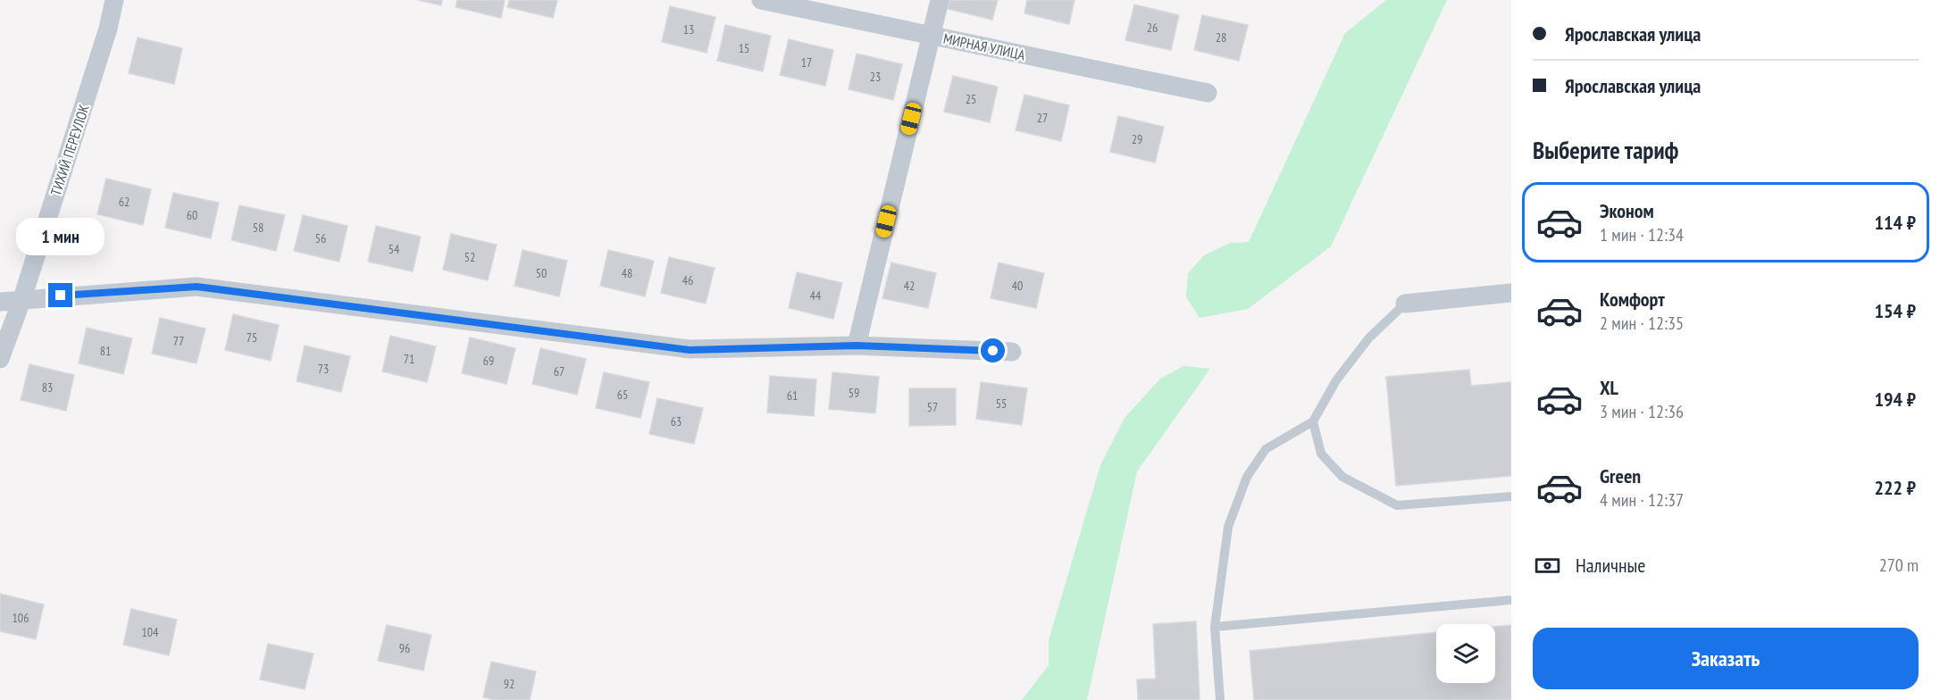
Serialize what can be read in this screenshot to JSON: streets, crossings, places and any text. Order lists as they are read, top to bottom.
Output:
{
  "streets": {
    "street": ["МИРНАЯ УЛИЦА", "ТИХИЙ ПЕРЕУЛОК"]
  },
  "house_numbers": [
    "26",
    "13",
    "28",
    "15",
    "17",
    "23",
    "25",
    "27",
    "29",
    "62",
    "60",
    "58",
    "56",
    "54",
    "52",
    "50",
    "48",
    "46",
    "42",
    "40",
    "44",
    "75",
    "77",
    "81",
    "71",
    "69",
    "73",
    "67",
    "83",
    "59",
    "65",
    "61",
    "55",
    "57",
    "63",
    "106",
    "104",
    "96",
    "92"
  ],
  "page": {
    "banner": ["Ярославская улица", "Ярославская улица"],
    "heading": "Выберите тариф",
    "list": [
      {
        "name": "Эконом",
        "note": "1 мин · 12:34",
        "value": "114 ₽"
      },
      {
        "name": "Комфорт",
        "note": "2 мин · 12:35",
        "value": "154 ₽"
      },
      {
        "name": "XL",
        "note": "3 мин · 12:36",
        "value": "194 ₽"
      },
      {
        "name": "Green",
        "note": "4 мин · 12:37",
        "value": "222 ₽"
      }
    ],
    "bubble": "1 мин",
    "pay": ["Наличные", "270 m"],
    "buttons": "Заказать"
  }
}
